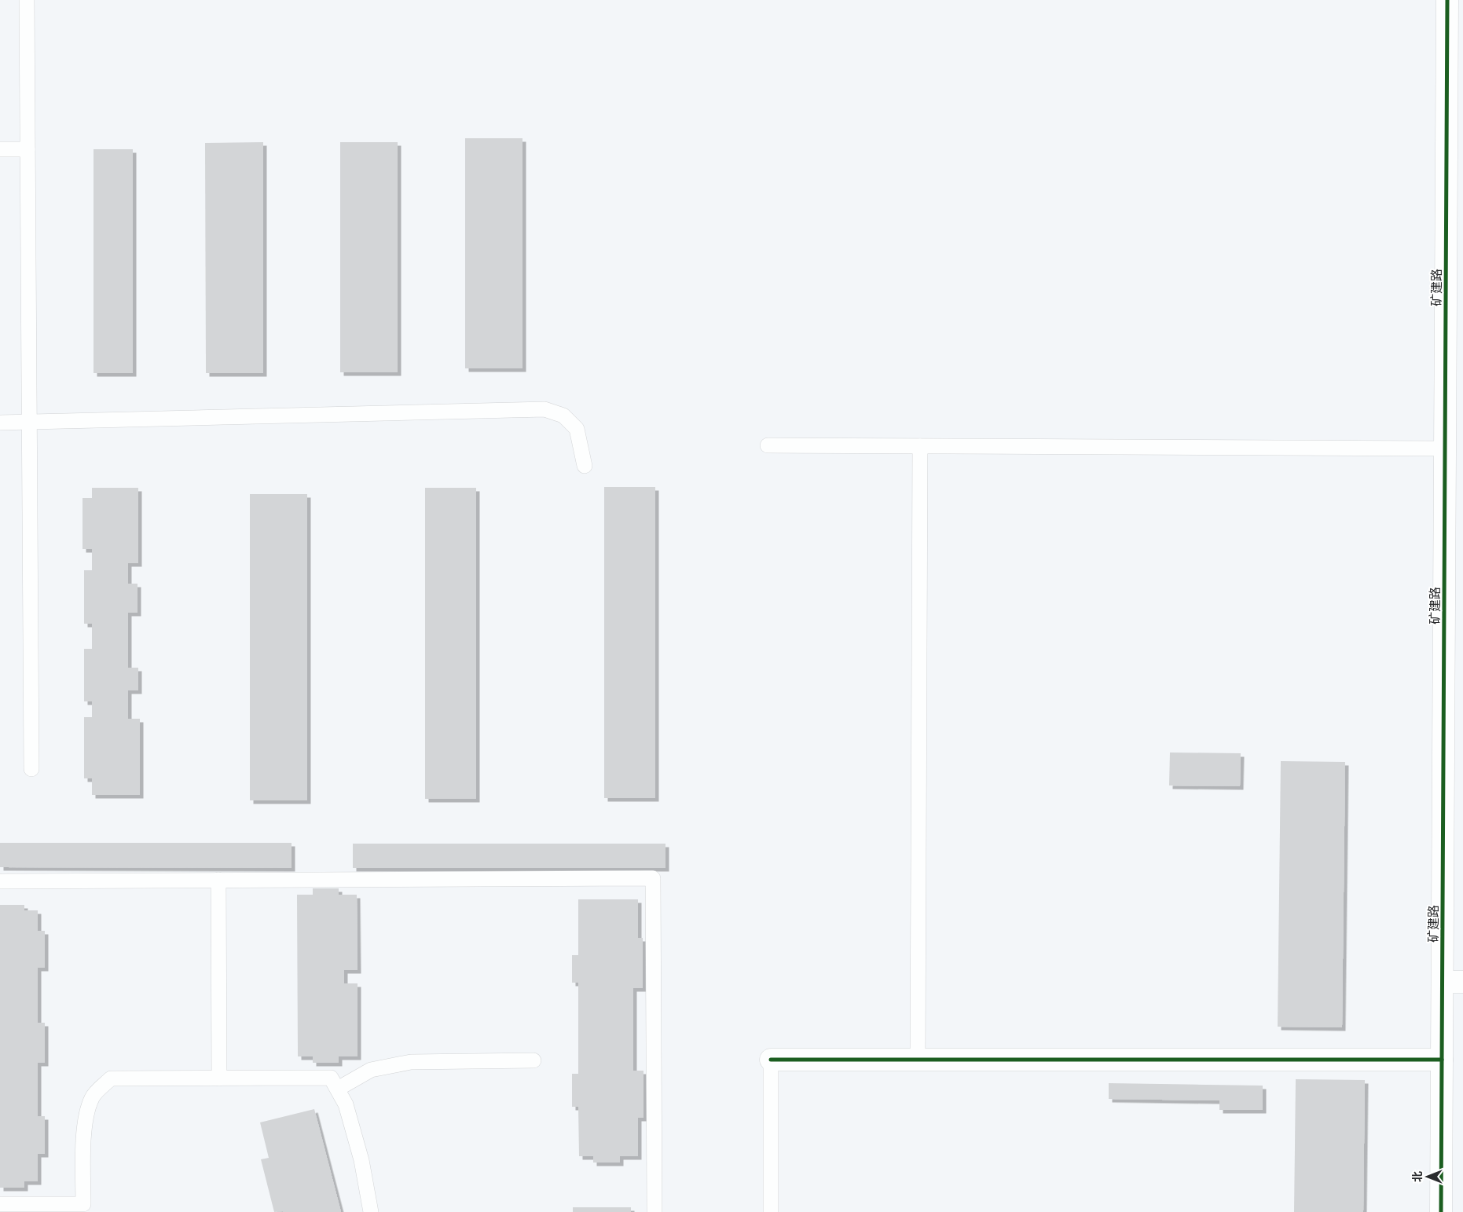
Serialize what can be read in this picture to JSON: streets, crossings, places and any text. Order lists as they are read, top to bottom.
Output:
{
  "streets": {
    "street": ["矿建路"]
  },
  "north": "left"
}
